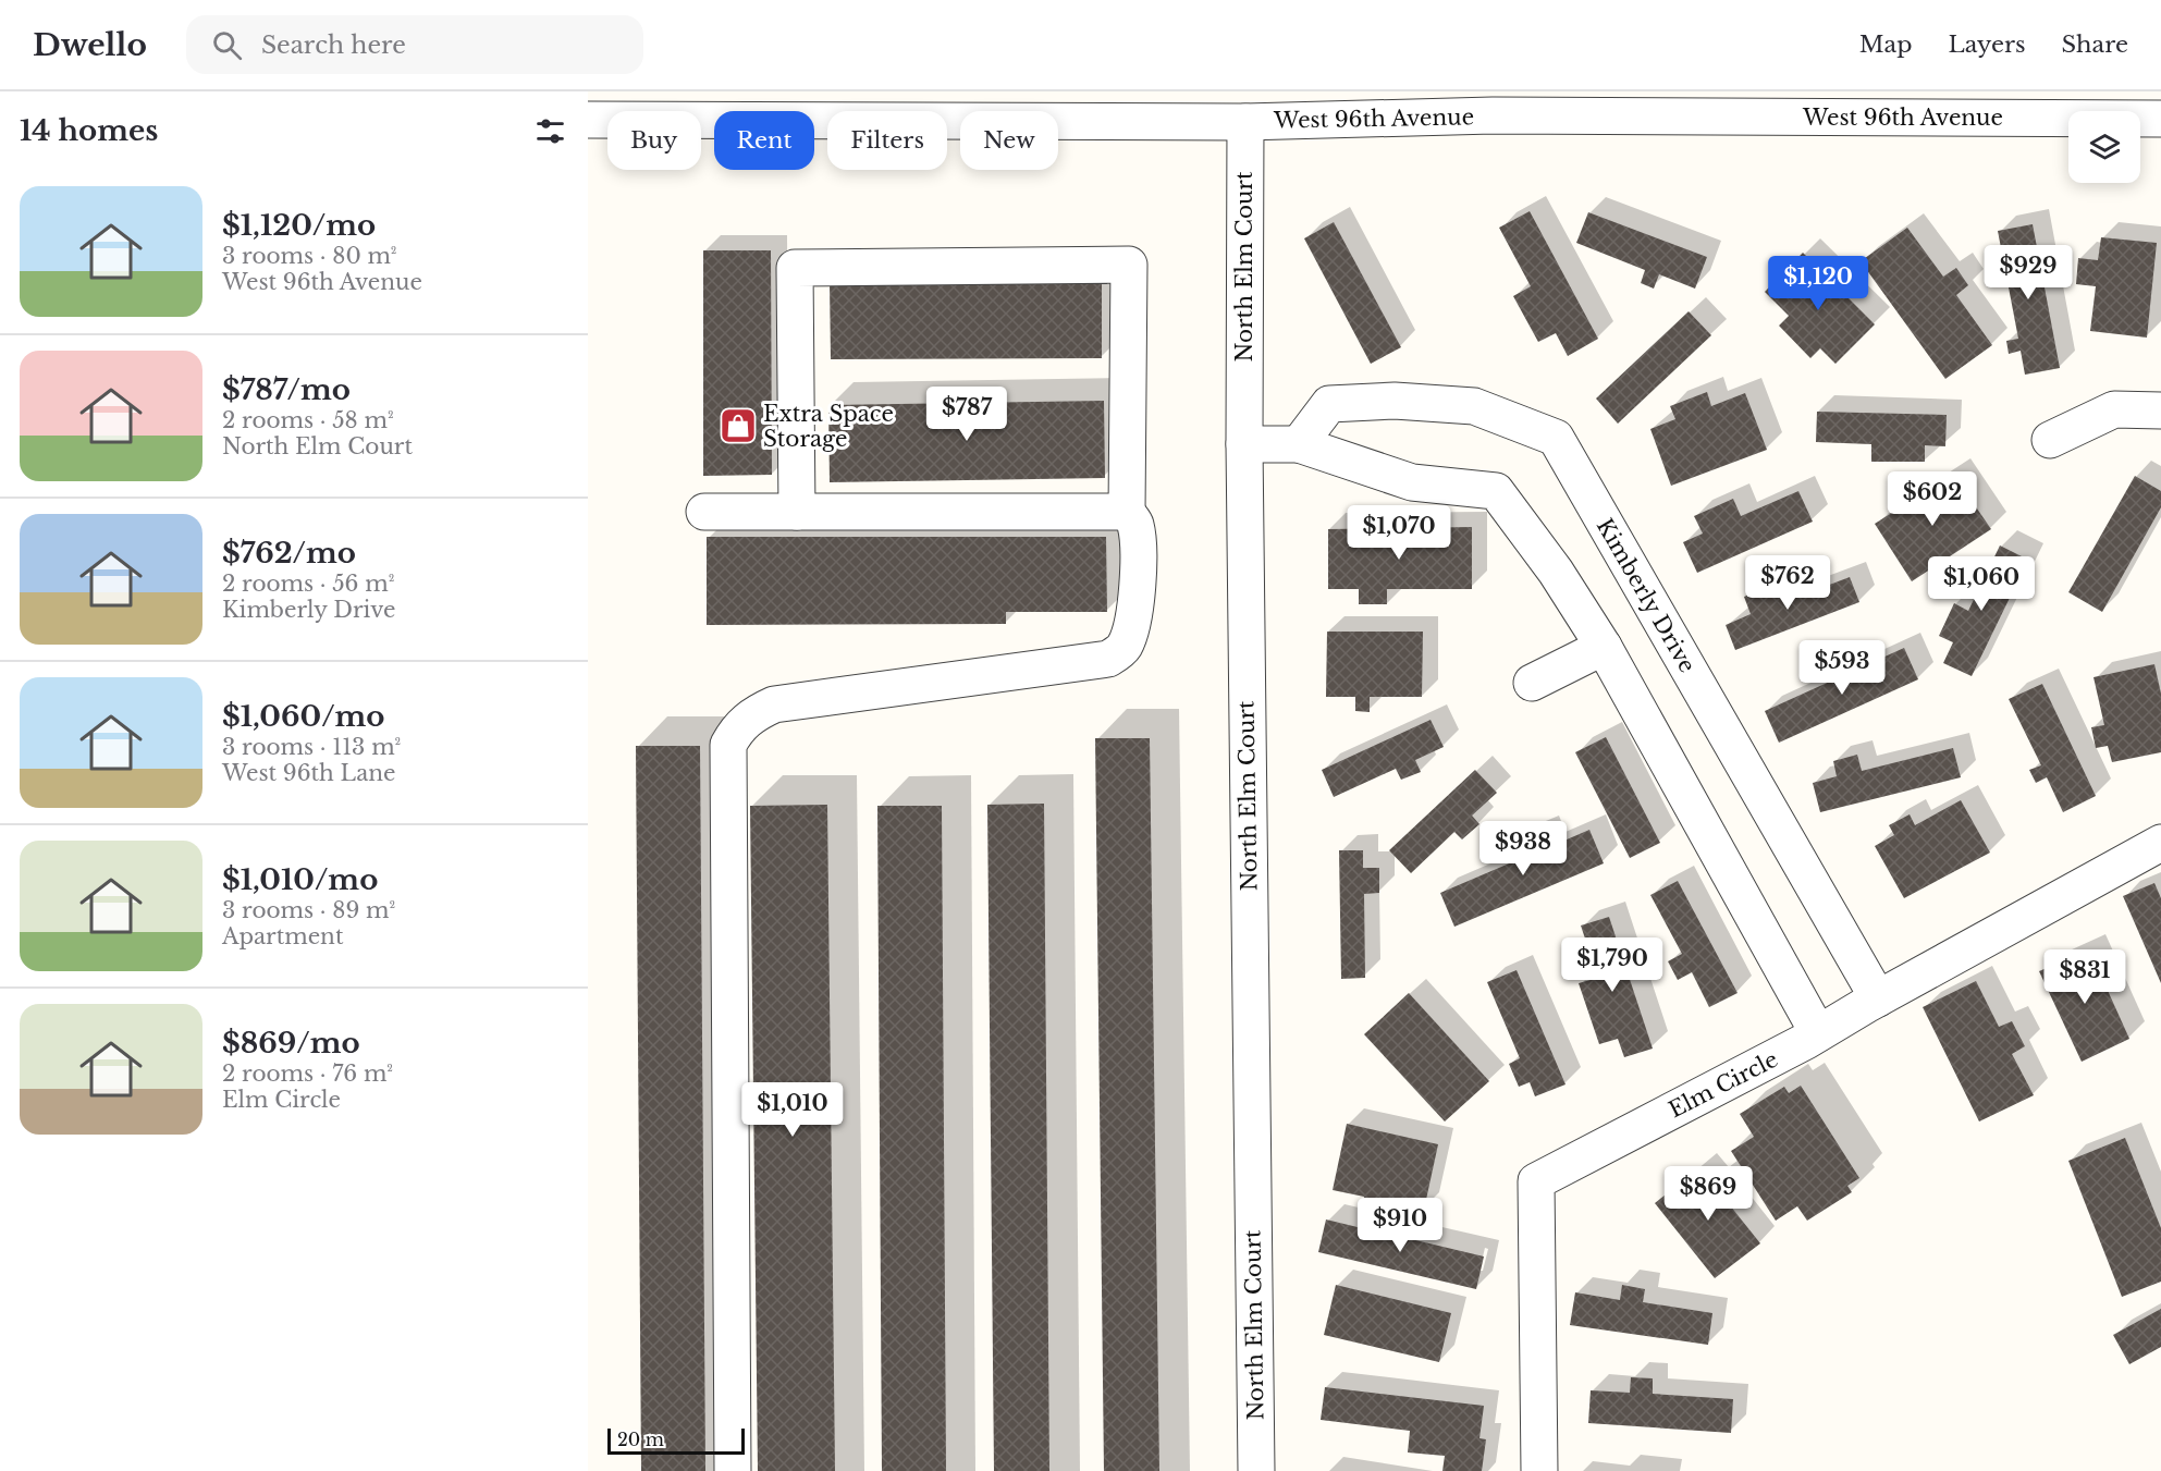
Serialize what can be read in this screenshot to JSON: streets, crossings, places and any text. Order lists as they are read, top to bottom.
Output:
{
  "streets": {
    "street": [
      "West 96th Avenue",
      "North Elm Court",
      "Kimberly Drive",
      "Elm Circle"
    ]
  },
  "crossings": [
    ["West 96th Avenue", "North Elm Court"],
    ["Kimberly Drive", "Elm Circle"]
  ],
  "places": {
    "shop": ["Extra Space Storage"]
  },
  "scale_bar": "20 m",
  "page": {
    "header": "Dwello",
    "search": "Search here",
    "nav": ["Map", "Layers", "Share"],
    "heading": "14 homes",
    "chip": [
      "Buy",
      "Rent",
      "Filters",
      "New"
    ],
    "list": [
      {
        "name": "$1,120/mo",
        "note": "3 rooms · 80 m² · West 96th Avenue"
      },
      {
        "name": "$787/mo",
        "note": "2 rooms · 58 m² · North Elm Court"
      },
      {
        "name": "$762/mo",
        "note": "2 rooms · 56 m² · Kimberly Drive"
      },
      {
        "name": "$1,060/mo",
        "note": "3 rooms · 113 m² · West 96th Lane"
      },
      {
        "name": "$1,010/mo",
        "note": "3 rooms · 89 m² · Apartment"
      },
      {
        "name": "$869/mo",
        "note": "2 rooms · 76 m² · Elm Circle"
      }
    ],
    "price": [
      "$929",
      "$1,120",
      "$787",
      "$602",
      "$1,070",
      "$762",
      "$1,060",
      "$593",
      "$938",
      "$1,790",
      "$831",
      "$1,010",
      "$869",
      "$910"
    ],
    "scale": "20 m"
  }
}
